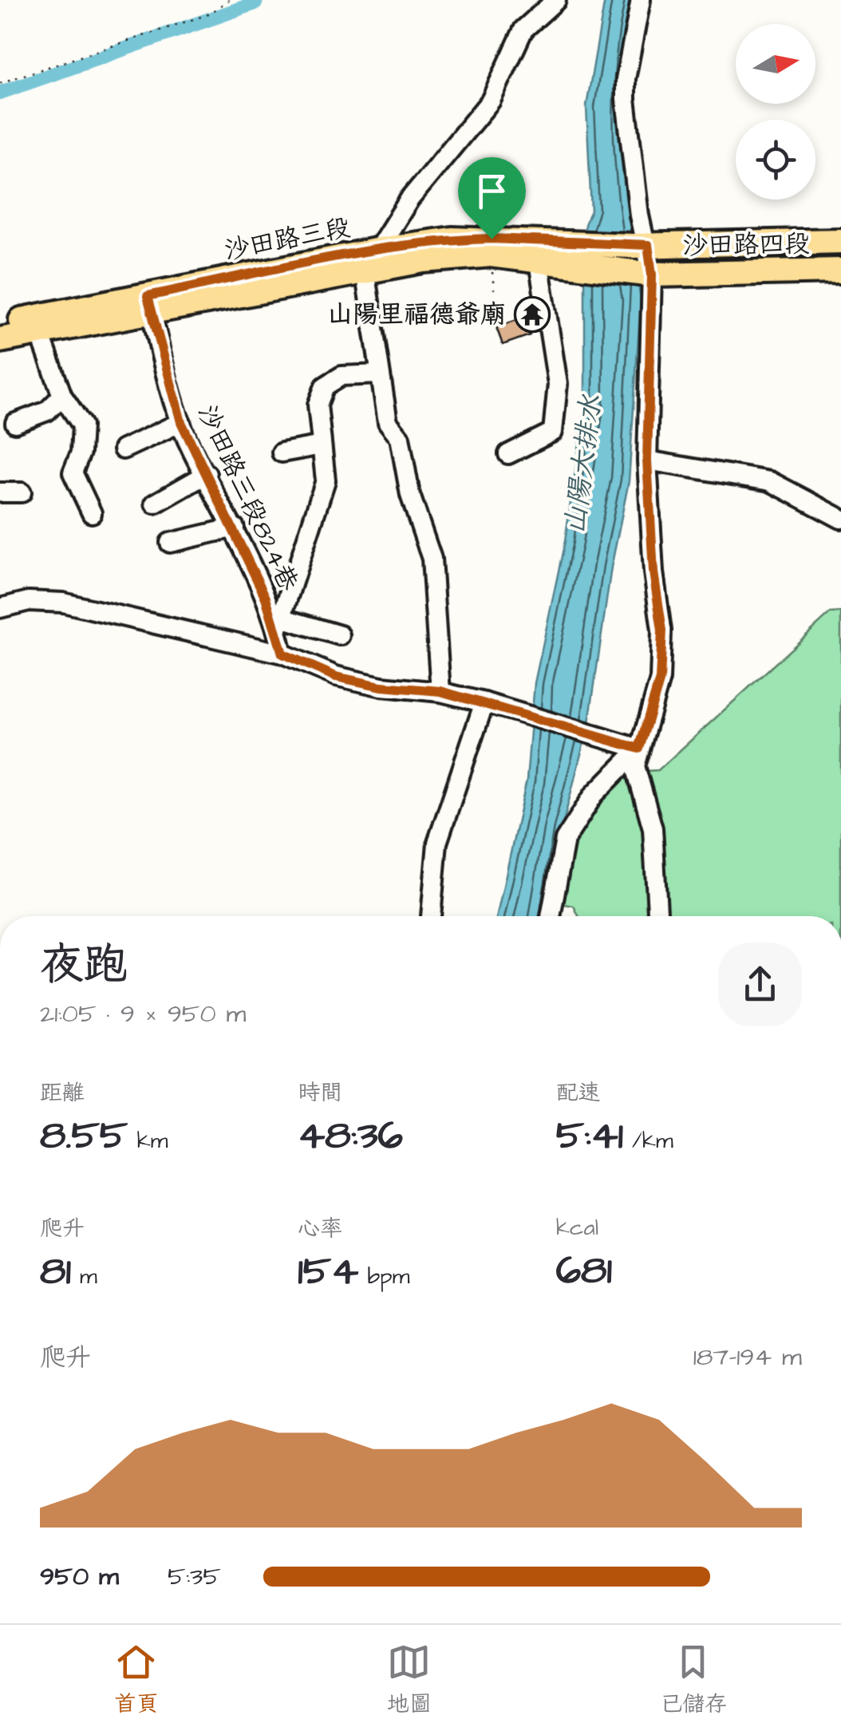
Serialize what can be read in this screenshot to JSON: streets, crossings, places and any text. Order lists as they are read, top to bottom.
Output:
{
  "streets": {
    "main road": ["沙田路三段", "沙田路四段"],
    "street": ["沙田路三段824巷"]
  },
  "crossings": [
    ["沙田路三段", "沙田路四段"],
    ["沙田路三段", "沙田路三段824巷"]
  ],
  "water": ["山陽大排水"],
  "places": {
    "temple": ["山陽里福德爺廟"]
  },
  "north": "right",
  "page": {
    "heading": ["夜跑", "21:05 · 9 × 950 m"],
    "stats": [
      ["距離", "8.55 km"],
      ["時間", "48:36"],
      ["配速", "5:41 /km"],
      ["爬升", "81 m"],
      ["心率", "154 bpm"],
      ["kcal", "681"]
    ],
    "chart": ["爬升", "187–194 m"],
    "list": [
      {
        "name": "950 m",
        "note": "5:35"
      }
    ],
    "tabs": ["首頁", "地圖", "已儲存"]
  }
}
